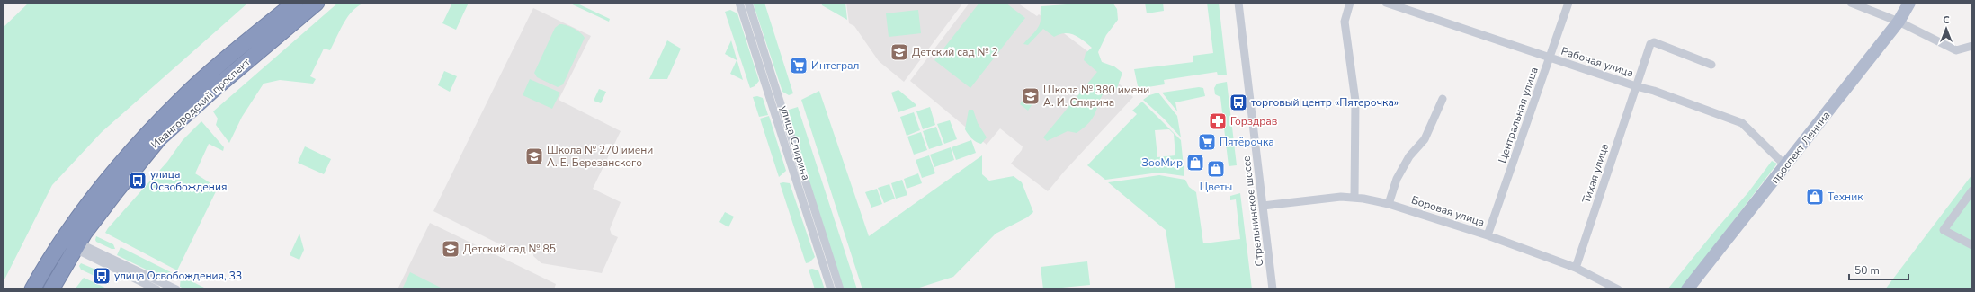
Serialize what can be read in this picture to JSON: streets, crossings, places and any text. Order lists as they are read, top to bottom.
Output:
{
  "streets": {
    "highway": ["Ивангородский проспект"],
    "main road": ["проспект Ленина"],
    "street": [
      "Рабочая улица",
      "Центральная улица",
      "улица Спирина",
      "Тихая улица",
      "Стрельнинское шоссе",
      "Боровая улица"
    ]
  },
  "crossings": [
    ["Рабочая улица", "Центральная улица"],
    ["Рабочая улица", "проспект Ленина"],
    ["Рабочая улица", "Тихая улица"],
    ["Центральная улица", "Боровая улица"],
    ["Тихая улица", "Боровая улица"],
    ["Стрельнинское шоссе", "Боровая улица"]
  ],
  "places": {
    "school or university": [
      "Детский сад № 2",
      "Школа № 380 имени А. И. Спирина",
      "Школа № 270 имени А. Е. Березанского",
      "Детский сад № 85"
    ],
    "supermarket": ["Интеграл", "Пятёрочка"],
    "bus stop": ["торговый центр «Пятерочка»", "улица Освобождения", "улица Освобождения, 33"],
    "pharmacy": ["Горздрав"],
    "shop": ["ЗооМир", "Цветы", "Техник"]
  },
  "scale_bar": "50 m",
  "north": "top"
}
